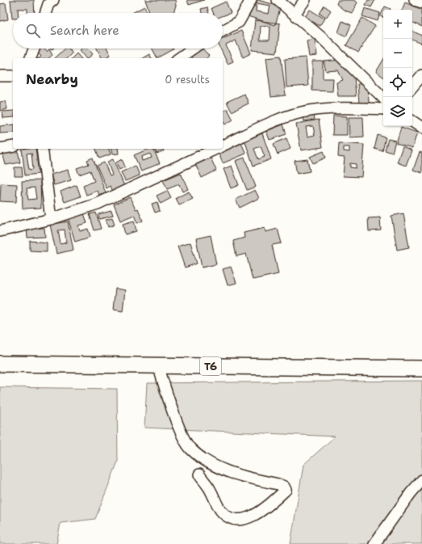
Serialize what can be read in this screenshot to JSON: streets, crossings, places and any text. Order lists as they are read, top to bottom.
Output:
{
  "streets": {
    "highway": ["T6"]
  },
  "page": {
    "map_buttons": ["+", "−"],
    "search": "Search here",
    "heading": ["Nearby", "0 results"]
  }
}
